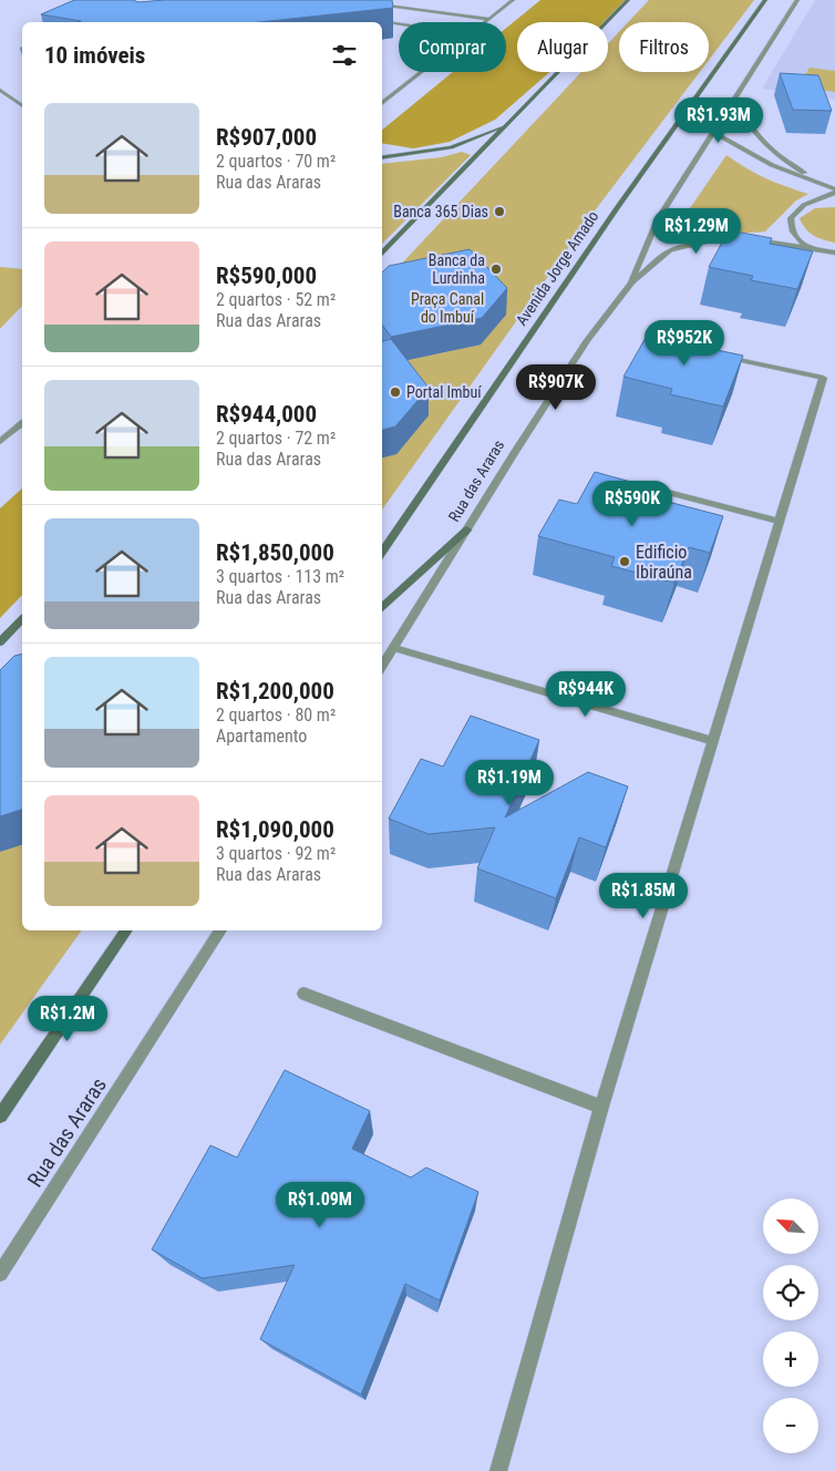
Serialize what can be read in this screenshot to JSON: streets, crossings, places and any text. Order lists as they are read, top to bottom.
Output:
{
  "streets": {
    "main road": ["Avenida Jorge Amado"],
    "street": ["Rua das Araras"]
  },
  "parks": ["Praça Canal do Imbuí"],
  "places": [
    "Banca 365 Dias",
    "Banca da Lurdinha",
    "Portal Imbuí",
    "Edificio Ibiraúna"
  ],
  "north": "top left",
  "page": {
    "chip": ["Comprar", "Alugar", "Filtros"],
    "heading": "10 imóveis",
    "list": [
      {
        "name": "R$907,000",
        "note": "2 quartos · 70 m² · Rua das Araras"
      },
      {
        "name": "R$590,000",
        "note": "2 quartos · 52 m² · Rua das Araras"
      },
      {
        "name": "R$944,000",
        "note": "2 quartos · 72 m² · Rua das Araras"
      },
      {
        "name": "R$1,850,000",
        "note": "3 quartos · 113 m² · Rua das Araras"
      },
      {
        "name": "R$1,200,000",
        "note": "2 quartos · 80 m² · Apartamento"
      },
      {
        "name": "R$1,090,000",
        "note": "3 quartos · 92 m² · Rua das Araras"
      }
    ],
    "price": [
      "R$1.93M",
      "R$1.29M",
      "R$952K",
      "R$907K",
      "R$590K",
      "R$944K",
      "R$1.19M",
      "R$1.85M",
      "R$1.2M",
      "R$1.09M"
    ],
    "map_buttons": ["+", "−"]
  }
}
